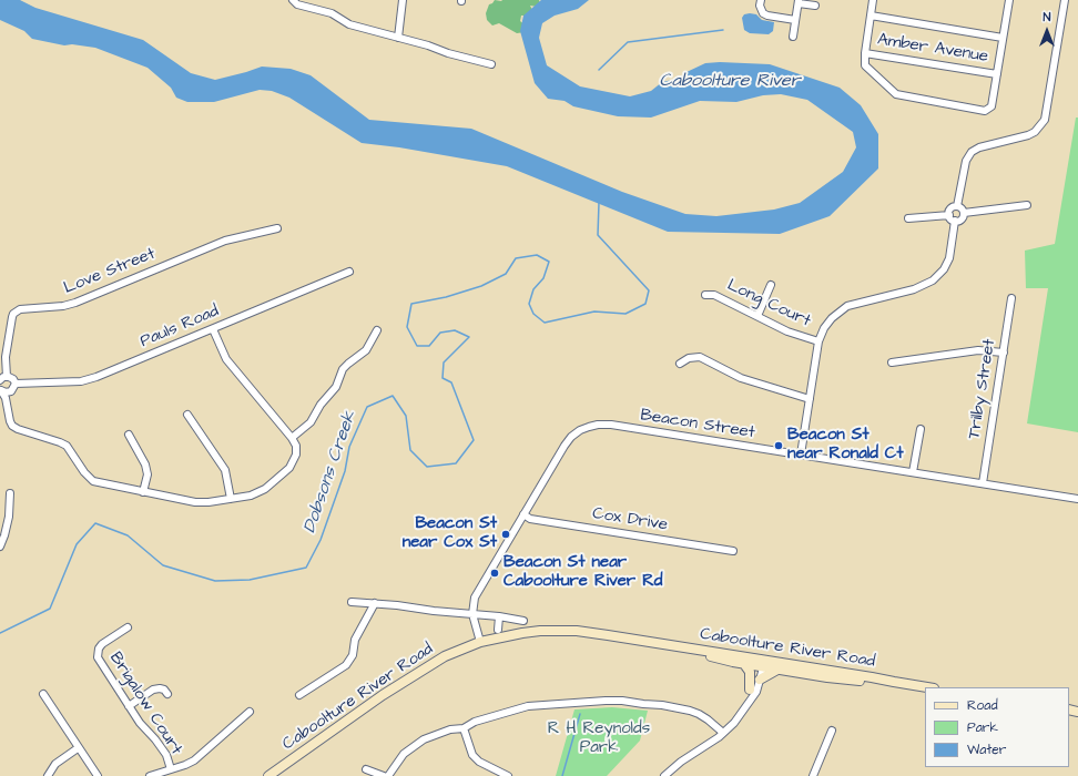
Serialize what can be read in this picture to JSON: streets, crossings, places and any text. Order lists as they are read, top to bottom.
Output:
{
  "streets": {
    "main road": ["Caboolture River Road"],
    "street": [
      "Amber Avenue",
      "Love Street",
      "Long Court",
      "Pauls Road",
      "Trilby Street",
      "Beacon Street",
      "Cox Drive",
      "Brigalow Court"
    ]
  },
  "crossings": [
    ["Trilby Street", "Beacon Street"],
    ["Beacon Street", "Cox Drive"],
    ["Beacon Street", "Caboolture River Road"]
  ],
  "water": ["Caboolture River", "Dobsons Creek"],
  "parks": ["R H Reynolds Park"],
  "places": ["Beacon St near Ronald Ct", "Beacon St near Cox St", "Beacon St near Caboolture River Rd"],
  "legend": ["Road", "Park", "Water"],
  "north": "top"
}
